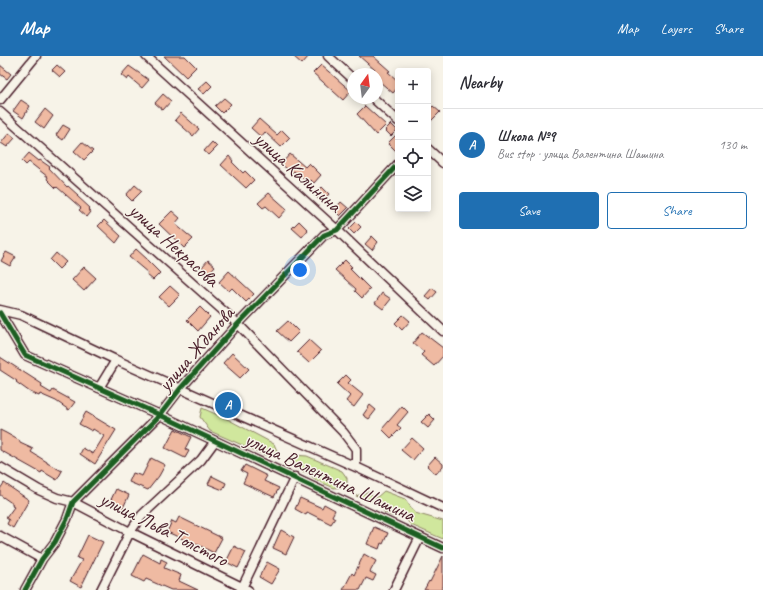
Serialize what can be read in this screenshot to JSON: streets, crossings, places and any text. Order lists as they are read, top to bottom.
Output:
{
  "streets": {
    "street": [
      "улица Калинина",
      "улица Некрасова",
      "улица Жданова",
      "улица Валентина Шашина",
      "улица Льва Толстого"
    ]
  },
  "crossings": [
    ["улица Калинина", "улица Жданова"],
    ["улица Некрасова", "улица Жданова"],
    ["улица Жданова", "улица Валентина Шашина"],
    ["улица Жданова", "улица Льва Толстого"]
  ],
  "north": "top",
  "page": {
    "header": "Map",
    "nav": ["Map", "Layers", "Share"],
    "heading": "Nearby",
    "map_buttons": ["+", "−"],
    "list": [
      {
        "mark": "A",
        "name": "Школа №9",
        "note": "Bus stop · улица Валентина Шашина",
        "value": "130 m"
      }
    ],
    "buttons": ["Save", "Share"],
    "pins": "A"
  }
}
